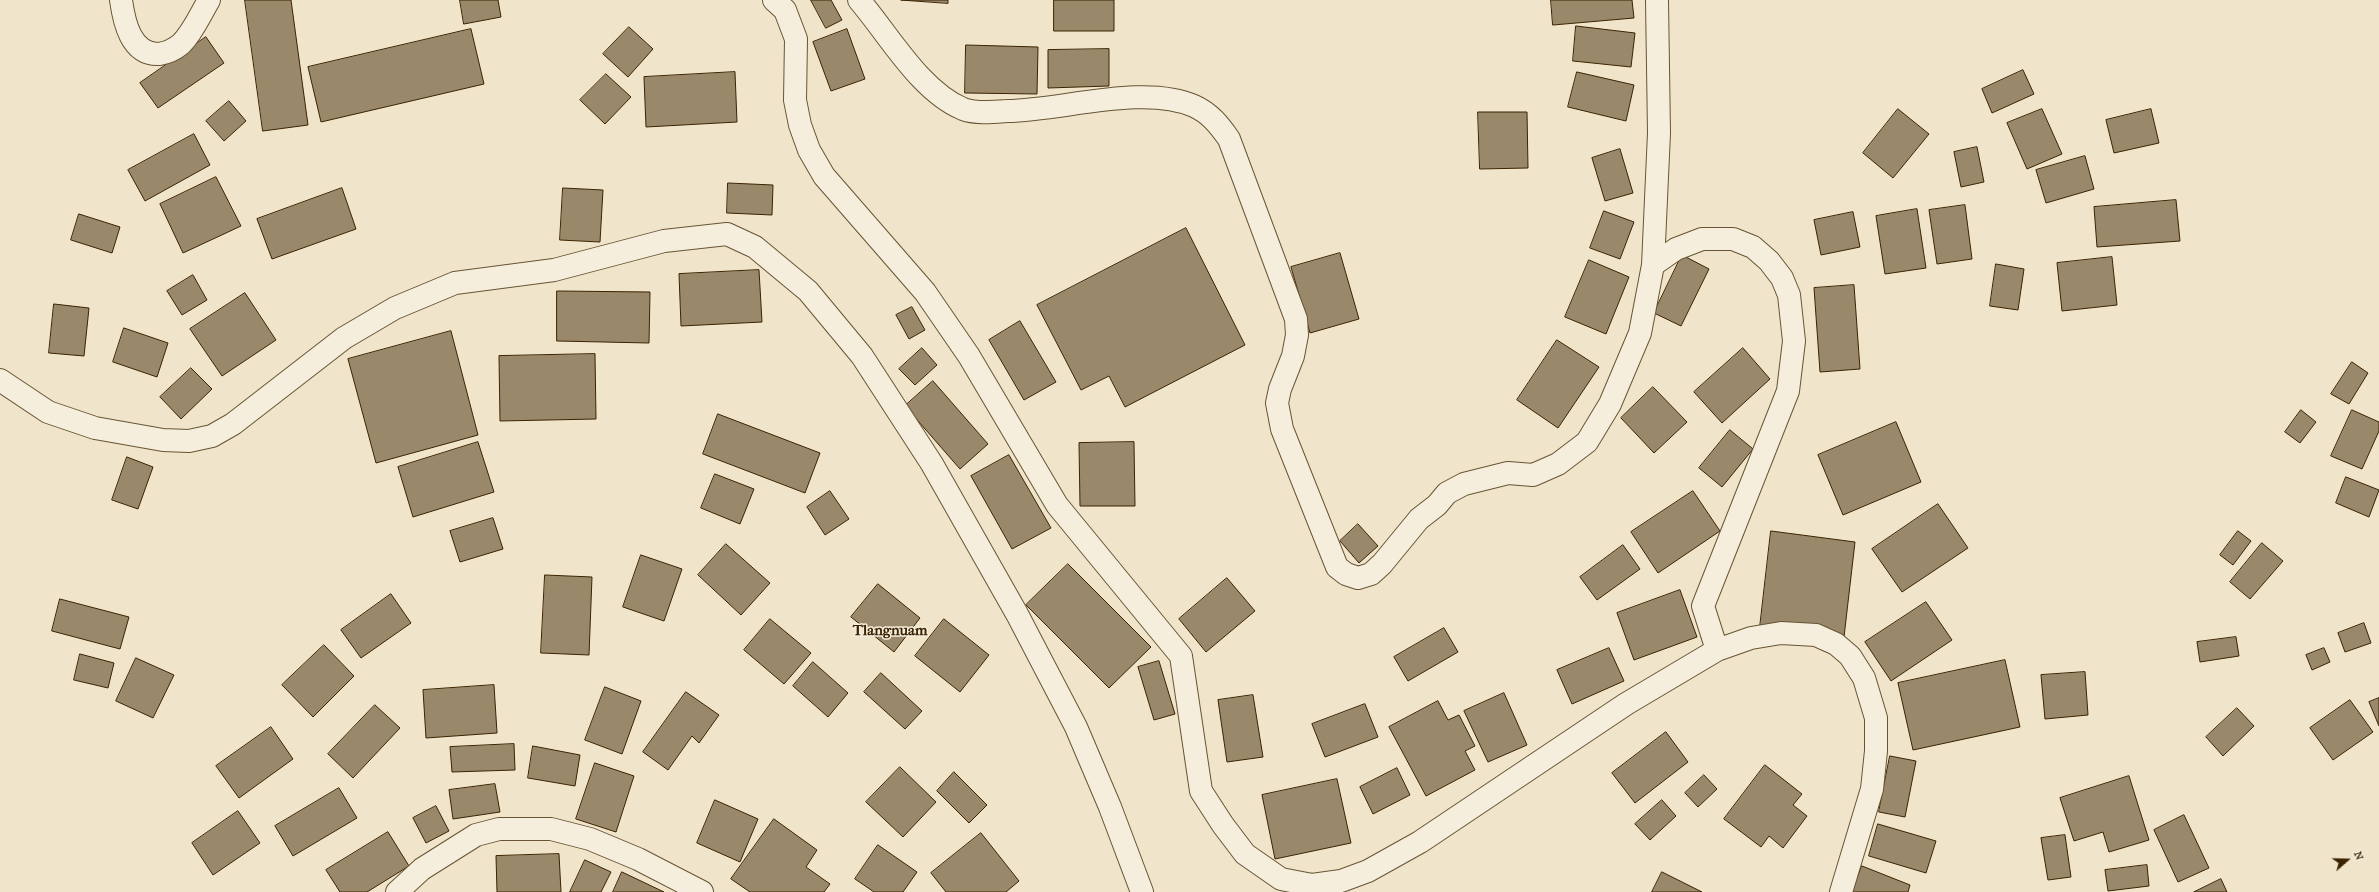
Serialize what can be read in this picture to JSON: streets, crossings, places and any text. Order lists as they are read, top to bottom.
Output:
{
  "districts": ["Tlangnuam"],
  "north": "right"
}
